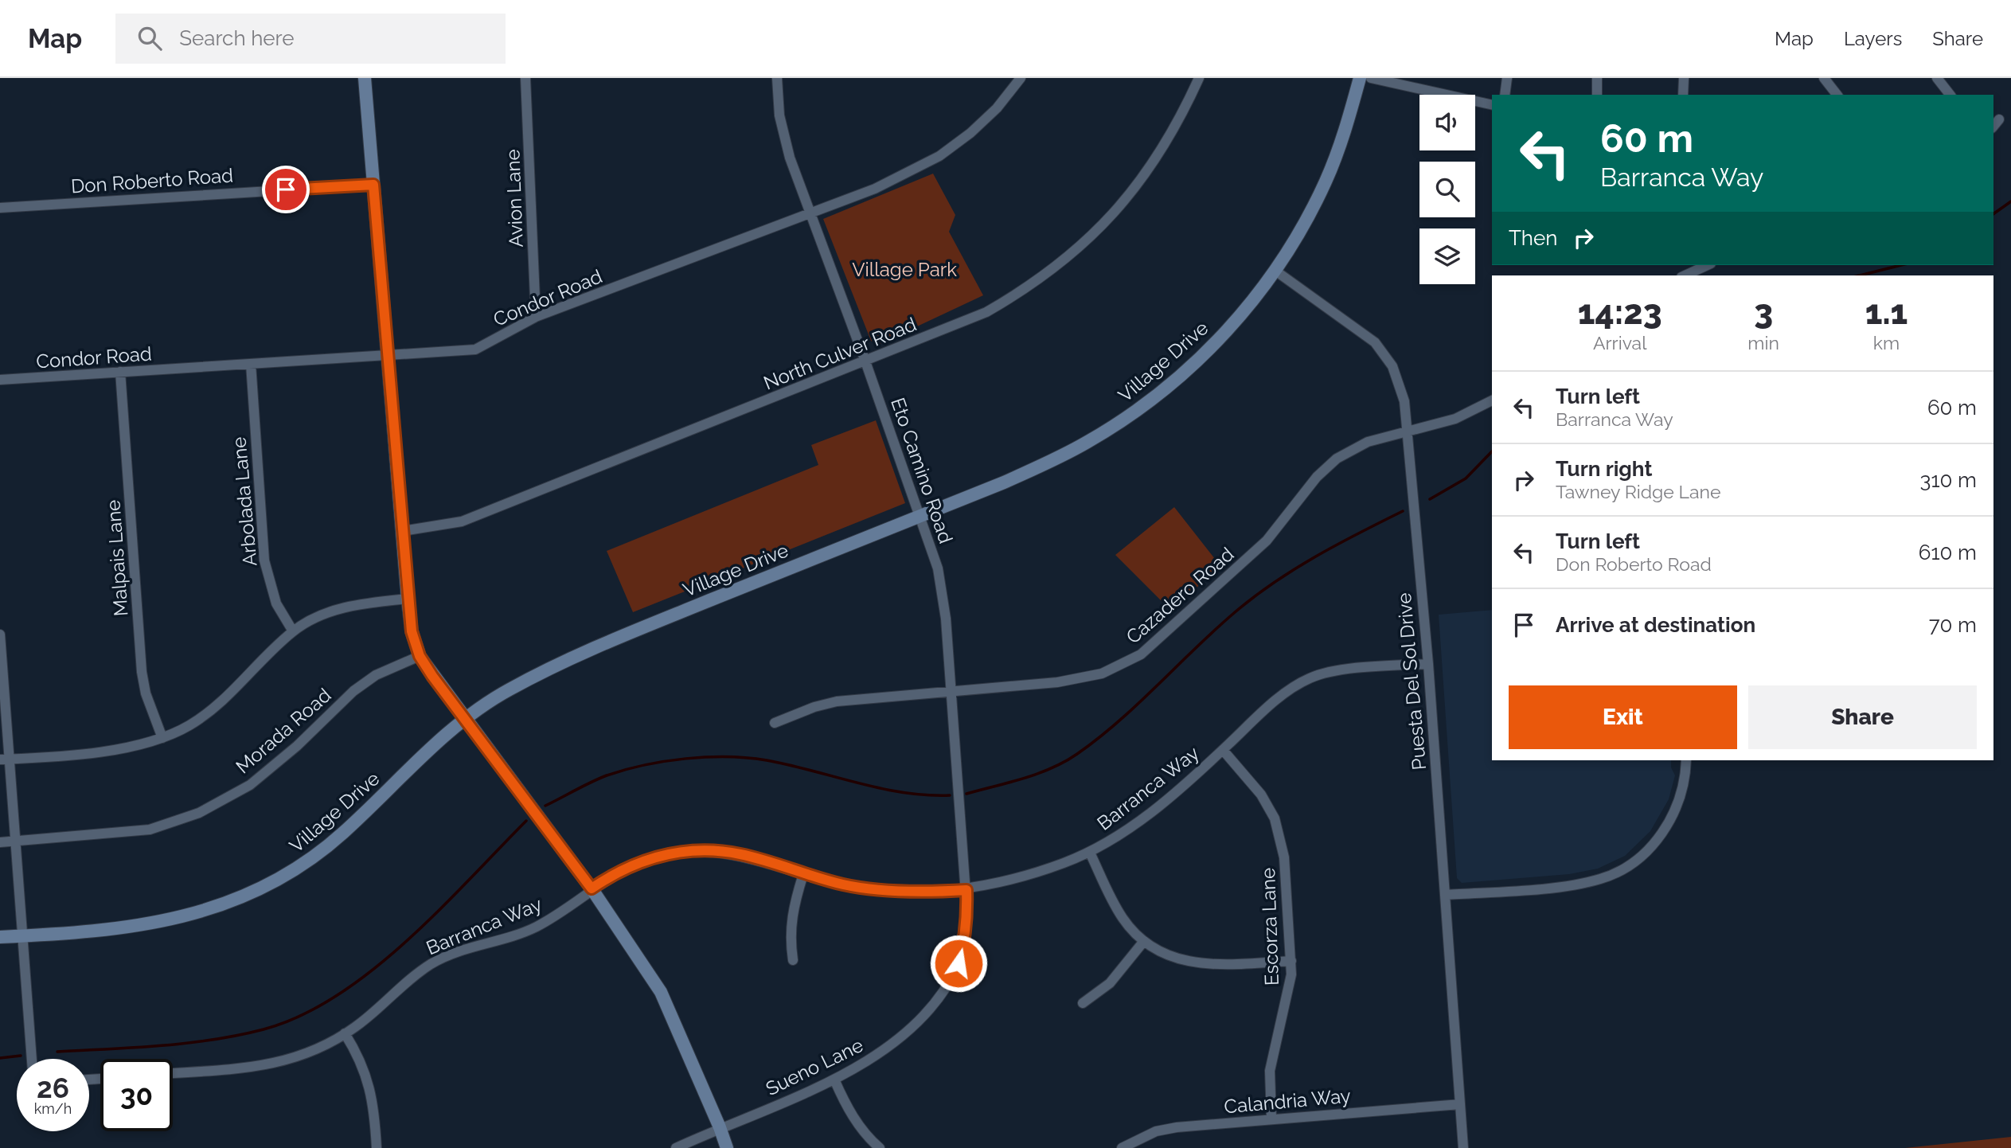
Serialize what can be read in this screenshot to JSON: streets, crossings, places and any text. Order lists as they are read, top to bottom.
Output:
{
  "streets": {
    "main road": ["Village Drive"],
    "street": [
      "Don Roberto Road",
      "Avion Lane",
      "Condor Road",
      "North Culver Road",
      "Eto Camino Road",
      "Arbolada Lane",
      "Malpais Lane",
      "Cazadero Road",
      "Puesta Del Sol Drive",
      "Morada Road",
      "Barranca Way",
      "Escorza Lane",
      "Sueno Lane",
      "Calandria Way"
    ]
  },
  "crossings": [
    ["Avion Lane", "Condor Road"],
    ["Condor Road", "Eto Camino Road"],
    ["Condor Road", "Arbolada Lane"],
    ["Condor Road", "Malpais Lane"],
    ["North Culver Road", "Eto Camino Road"],
    ["Village Drive", "Eto Camino Road"],
    ["Village Drive", "Puesta Del Sol Drive"],
    ["Eto Camino Road", "Cazadero Road"],
    ["Eto Camino Road", "Barranca Way"],
    ["Eto Camino Road", "Sueno Lane"],
    ["Cazadero Road", "Puesta Del Sol Drive"],
    ["Puesta Del Sol Drive", "Barranca Way"],
    ["Puesta Del Sol Drive", "Calandria Way"],
    ["Barranca Way", "Escorza Lane"],
    ["Barranca Way", "Sueno Lane"],
    ["Escorza Lane", "Calandria Way"]
  ],
  "parks": ["Village Park"],
  "page": {
    "header": "Map",
    "search": "Search here",
    "nav": ["Map", "Layers", "Share"],
    "turn": ["60 m", "Barranca Way"],
    "then": "Then",
    "eta": [
      "14:23",
      "Arrival",
      "3",
      "min",
      "1.1",
      "km"
    ],
    "list": [
      {
        "name": "Turn left",
        "note": "Barranca Way",
        "value": "60 m"
      },
      {
        "name": "Turn right",
        "note": "Tawney Ridge Lane",
        "value": "310 m"
      },
      {
        "name": "Turn left",
        "note": "Don Roberto Road",
        "value": "610 m"
      },
      {
        "name": "Arrive at destination",
        "value": "70 m"
      }
    ],
    "buttons": ["Exit", "Share"],
    "speed": "26 km/h",
    "limit": "30"
  }
}
